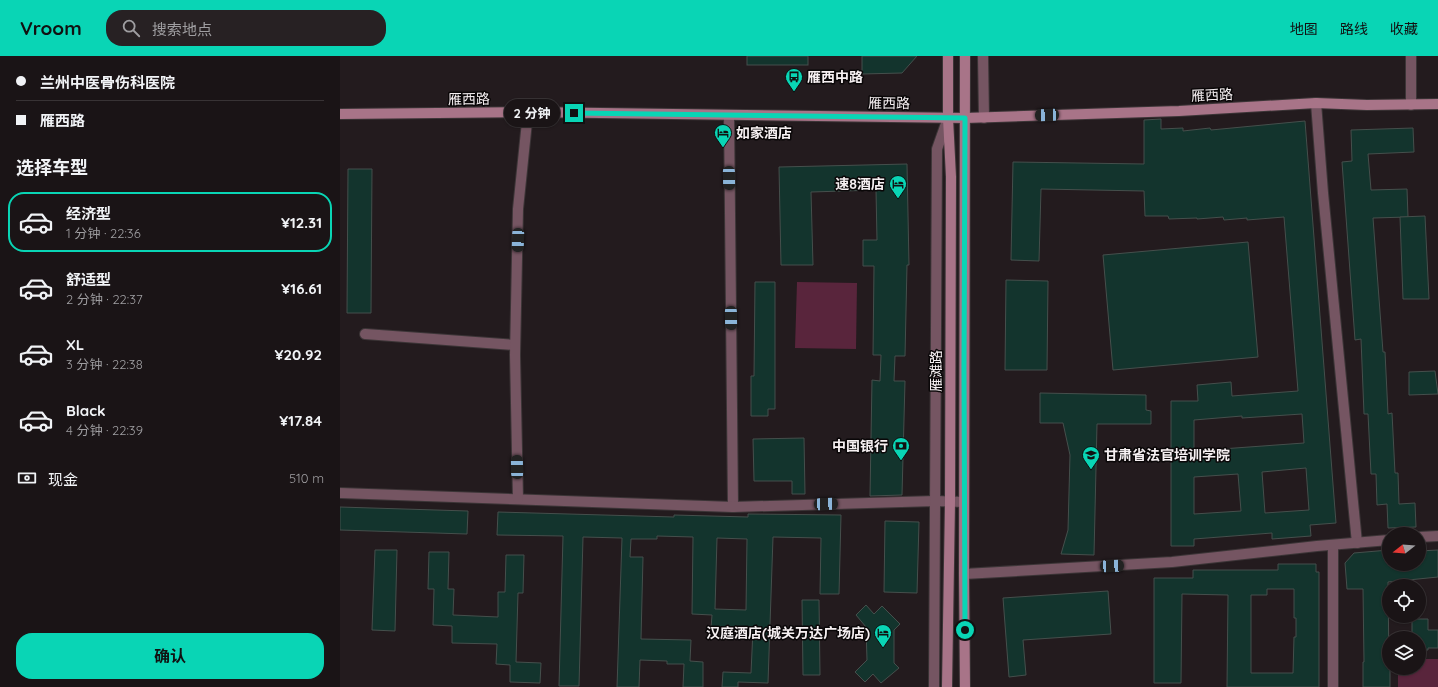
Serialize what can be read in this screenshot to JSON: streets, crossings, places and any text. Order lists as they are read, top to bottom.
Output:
{
  "streets": {
    "main road": ["雁西路", "雁滩路"]
  },
  "crossings": [
    ["雁西路", "雁滩路"]
  ],
  "places": {
    "bus stop": ["雁西中路"],
    "hotel": ["如家酒店", "速8酒店", "汉庭酒店(城关万达广场店)"],
    "bank": ["中国银行"],
    "school or university": ["甘肃省法官培训学院"]
  },
  "north": "left",
  "page": {
    "header": "Vroom",
    "search": "搜索地点",
    "nav": ["地图", "路线", "收藏"],
    "banner": ["兰州中医骨伤科医院", "雁西路"],
    "bubble": "2 分钟",
    "heading": "选择车型",
    "list": [
      {
        "name": "经济型",
        "note": "1 分钟 · 22:36",
        "value": "¥12.31"
      },
      {
        "name": "舒适型",
        "note": "2 分钟 · 22:37",
        "value": "¥16.61"
      },
      {
        "name": "XL",
        "note": "3 分钟 · 22:38",
        "value": "¥20.92"
      },
      {
        "name": "Black",
        "note": "4 分钟 · 22:39",
        "value": "¥17.84"
      }
    ],
    "pay": ["现金", "510 m"],
    "buttons": "确认"
  }
}
